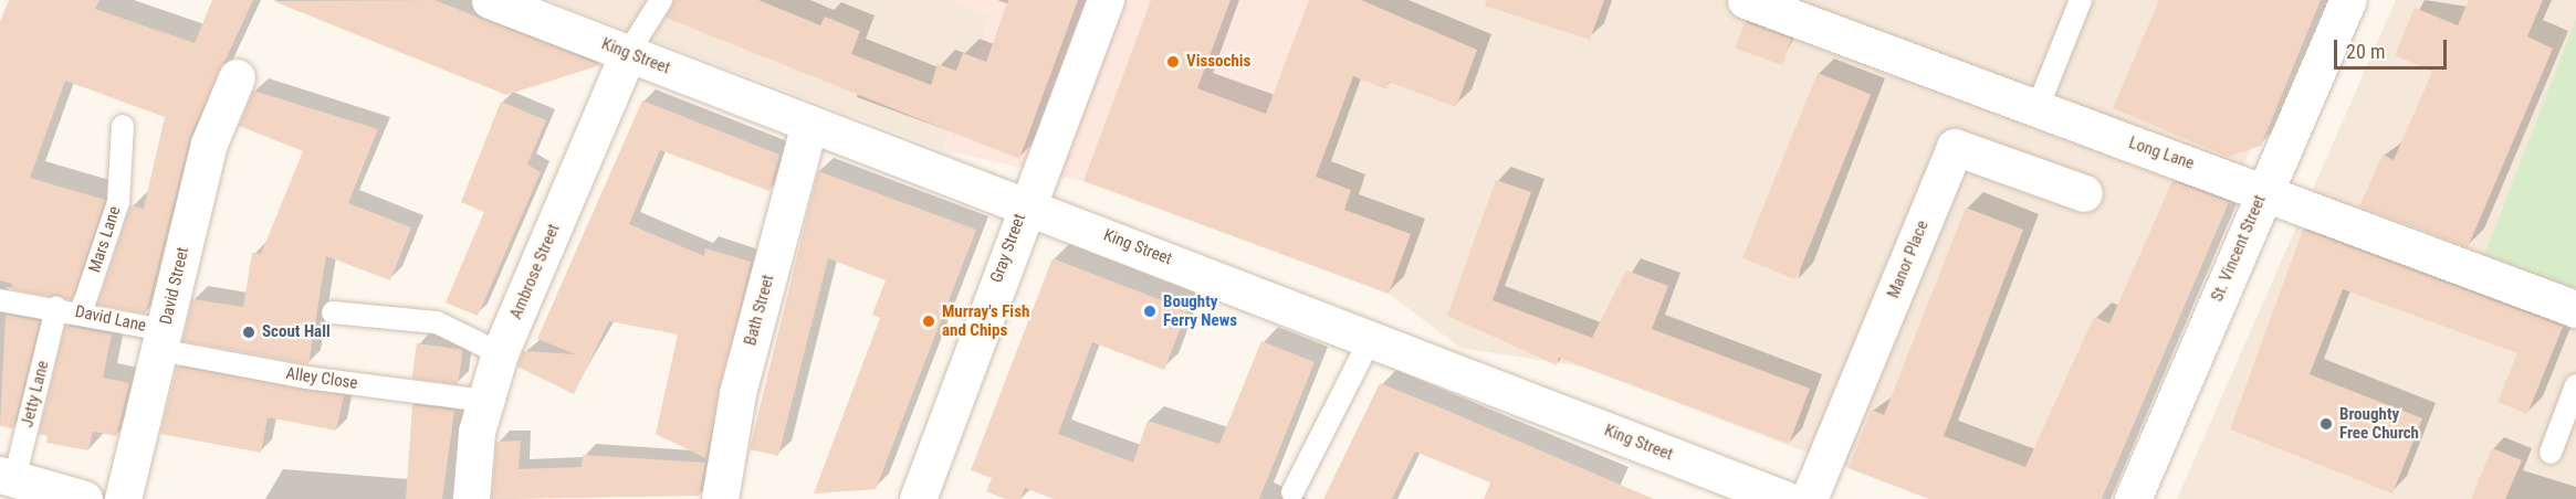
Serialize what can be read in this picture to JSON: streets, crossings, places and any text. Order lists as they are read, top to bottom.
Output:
{
  "streets": {
    "street": [
      "King Street",
      "Long Lane",
      "Gray Street",
      "St. Vincent Street",
      "Manor Place",
      "Ambrose Street",
      "David Street",
      "Bath Street"
    ],
    "lane": [
      "Mars Lane",
      "David Lane",
      "Alley Close",
      "Jetty Lane"
    ]
  },
  "crossings": [
    ["King Street", "Gray Street"],
    ["King Street", "Ambrose Street"],
    ["King Street", "Bath Street"],
    ["Long Lane", "St. Vincent Street"],
    ["Mars Lane", "David Lane"],
    ["Ambrose Street", "Alley Close"],
    ["David Street", "David Lane"],
    ["David Street", "Alley Close"],
    ["David Lane", "Alley Close"],
    ["David Lane", "Jetty Lane"]
  ],
  "places": [
    "Vissochis",
    "Boughty Ferry News",
    "Murray's Fish and Chips",
    "Scout Hall",
    "Broughty Free Church"
  ],
  "scale_bar": "20 m"
}
